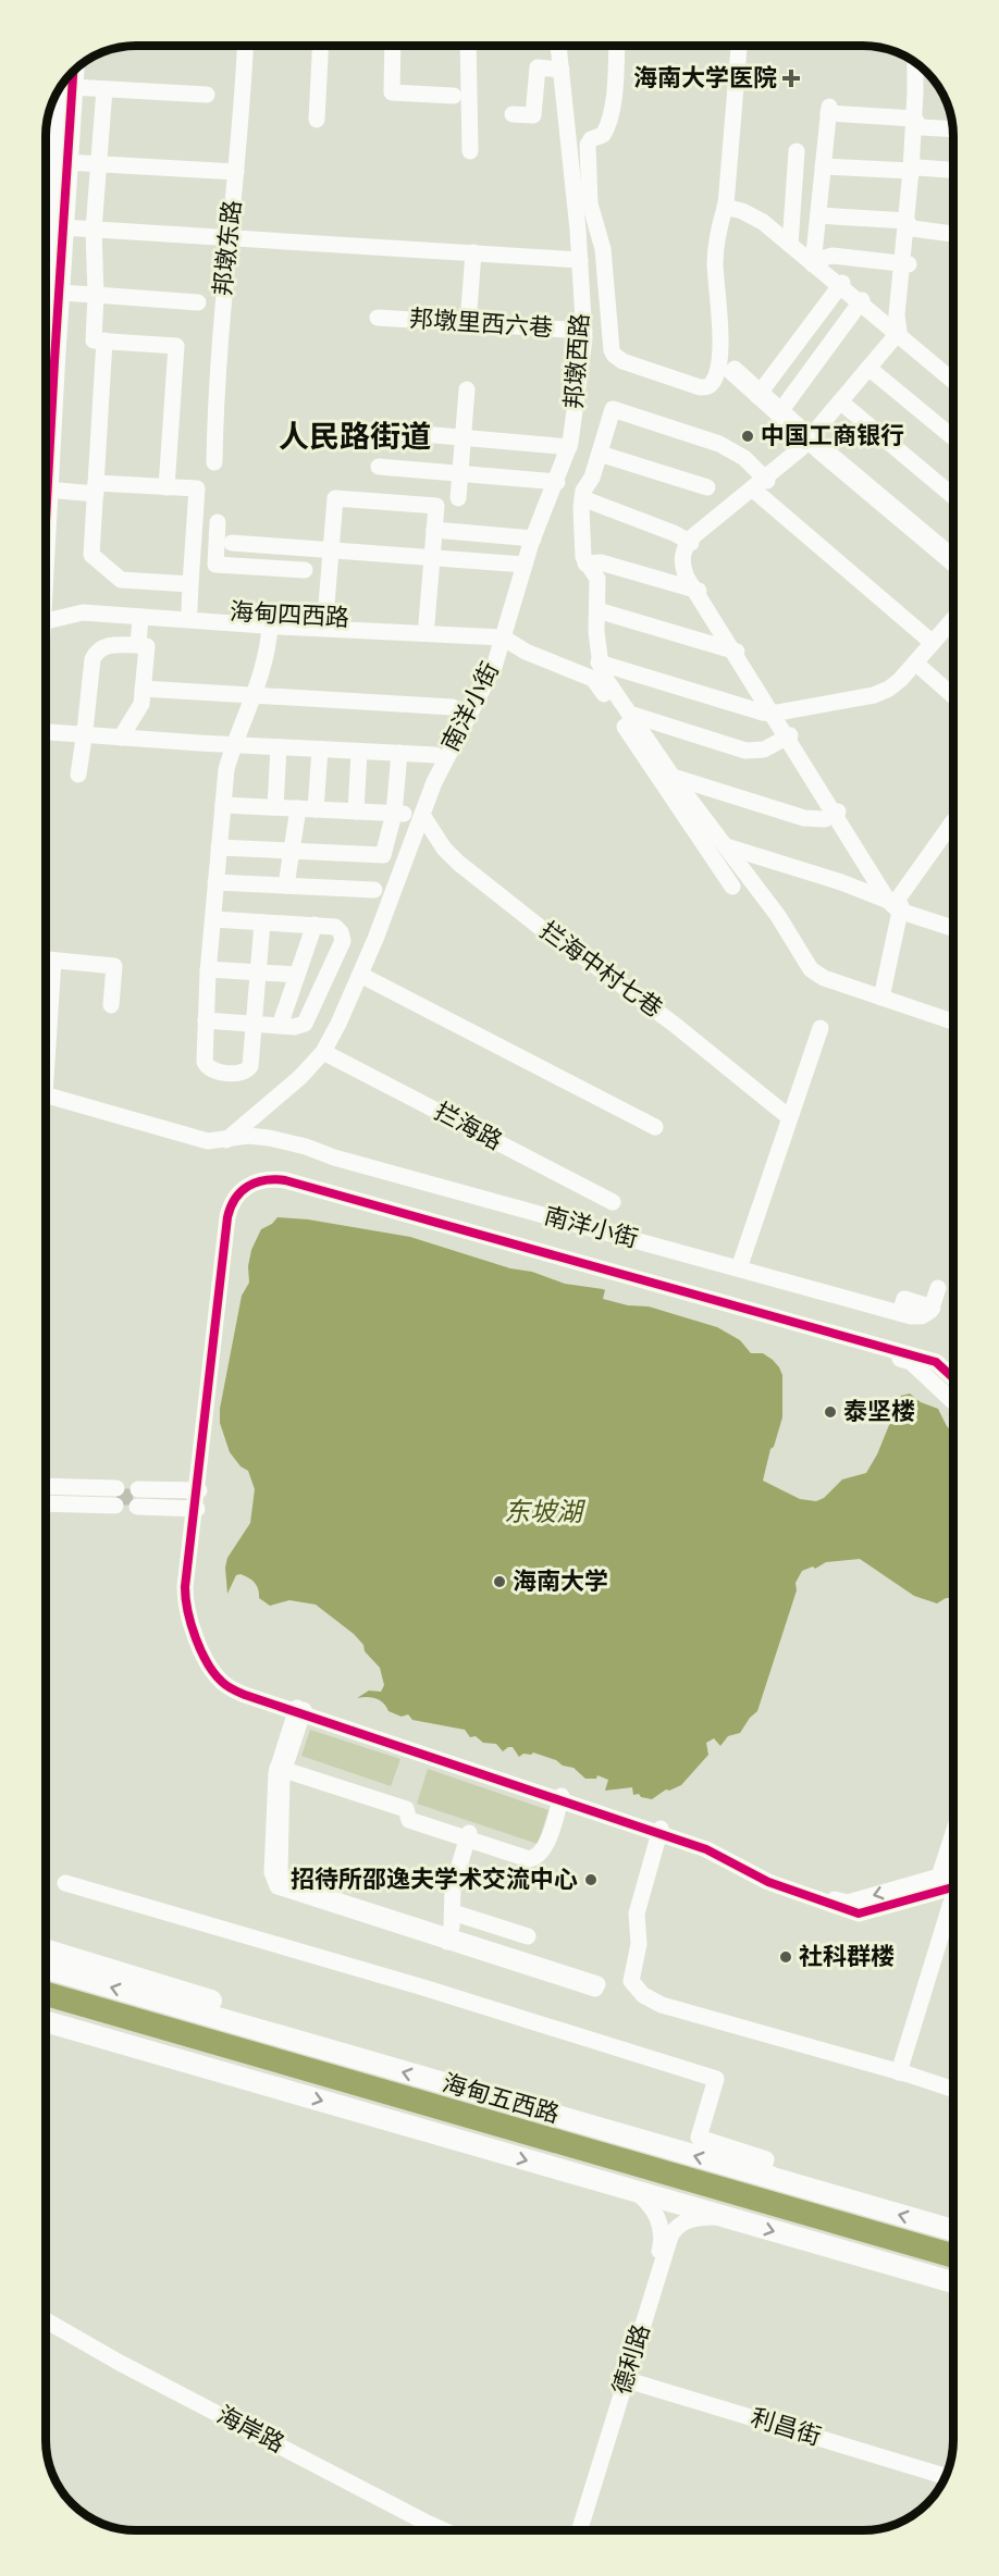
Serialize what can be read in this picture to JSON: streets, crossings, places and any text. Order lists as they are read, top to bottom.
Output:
{
  "streets": {
    "main road": ["海甸五西路"],
    "street": [
      "邦墩东路",
      "邦墩里西六巷",
      "邦墩西路",
      "海甸四西路",
      "南洋小街",
      "拦海中村七巷",
      "拦海路",
      "德利路",
      "利昌街",
      "海岸路"
    ]
  },
  "crossings": [
    ["邦墩里西六巷", "邦墩西路"],
    ["邦墩西路", "海甸四西路"],
    ["邦墩西路", "南洋小街"],
    ["海甸四西路", "南洋小街"],
    ["南洋小街", "拦海中村七巷"],
    ["南洋小街", "拦海路"],
    ["海甸五西路", "德利路"],
    ["德利路", "利昌街"]
  ],
  "districts": ["人民路街道"],
  "water": ["东坡湖"],
  "places": {
    "health": ["海南大学医院"],
    "other": [
      "中国工商银行",
      "泰坚楼",
      "海南大学",
      "招待所邵逸夫学术交流中心",
      "社科群楼"
    ]
  }
}
